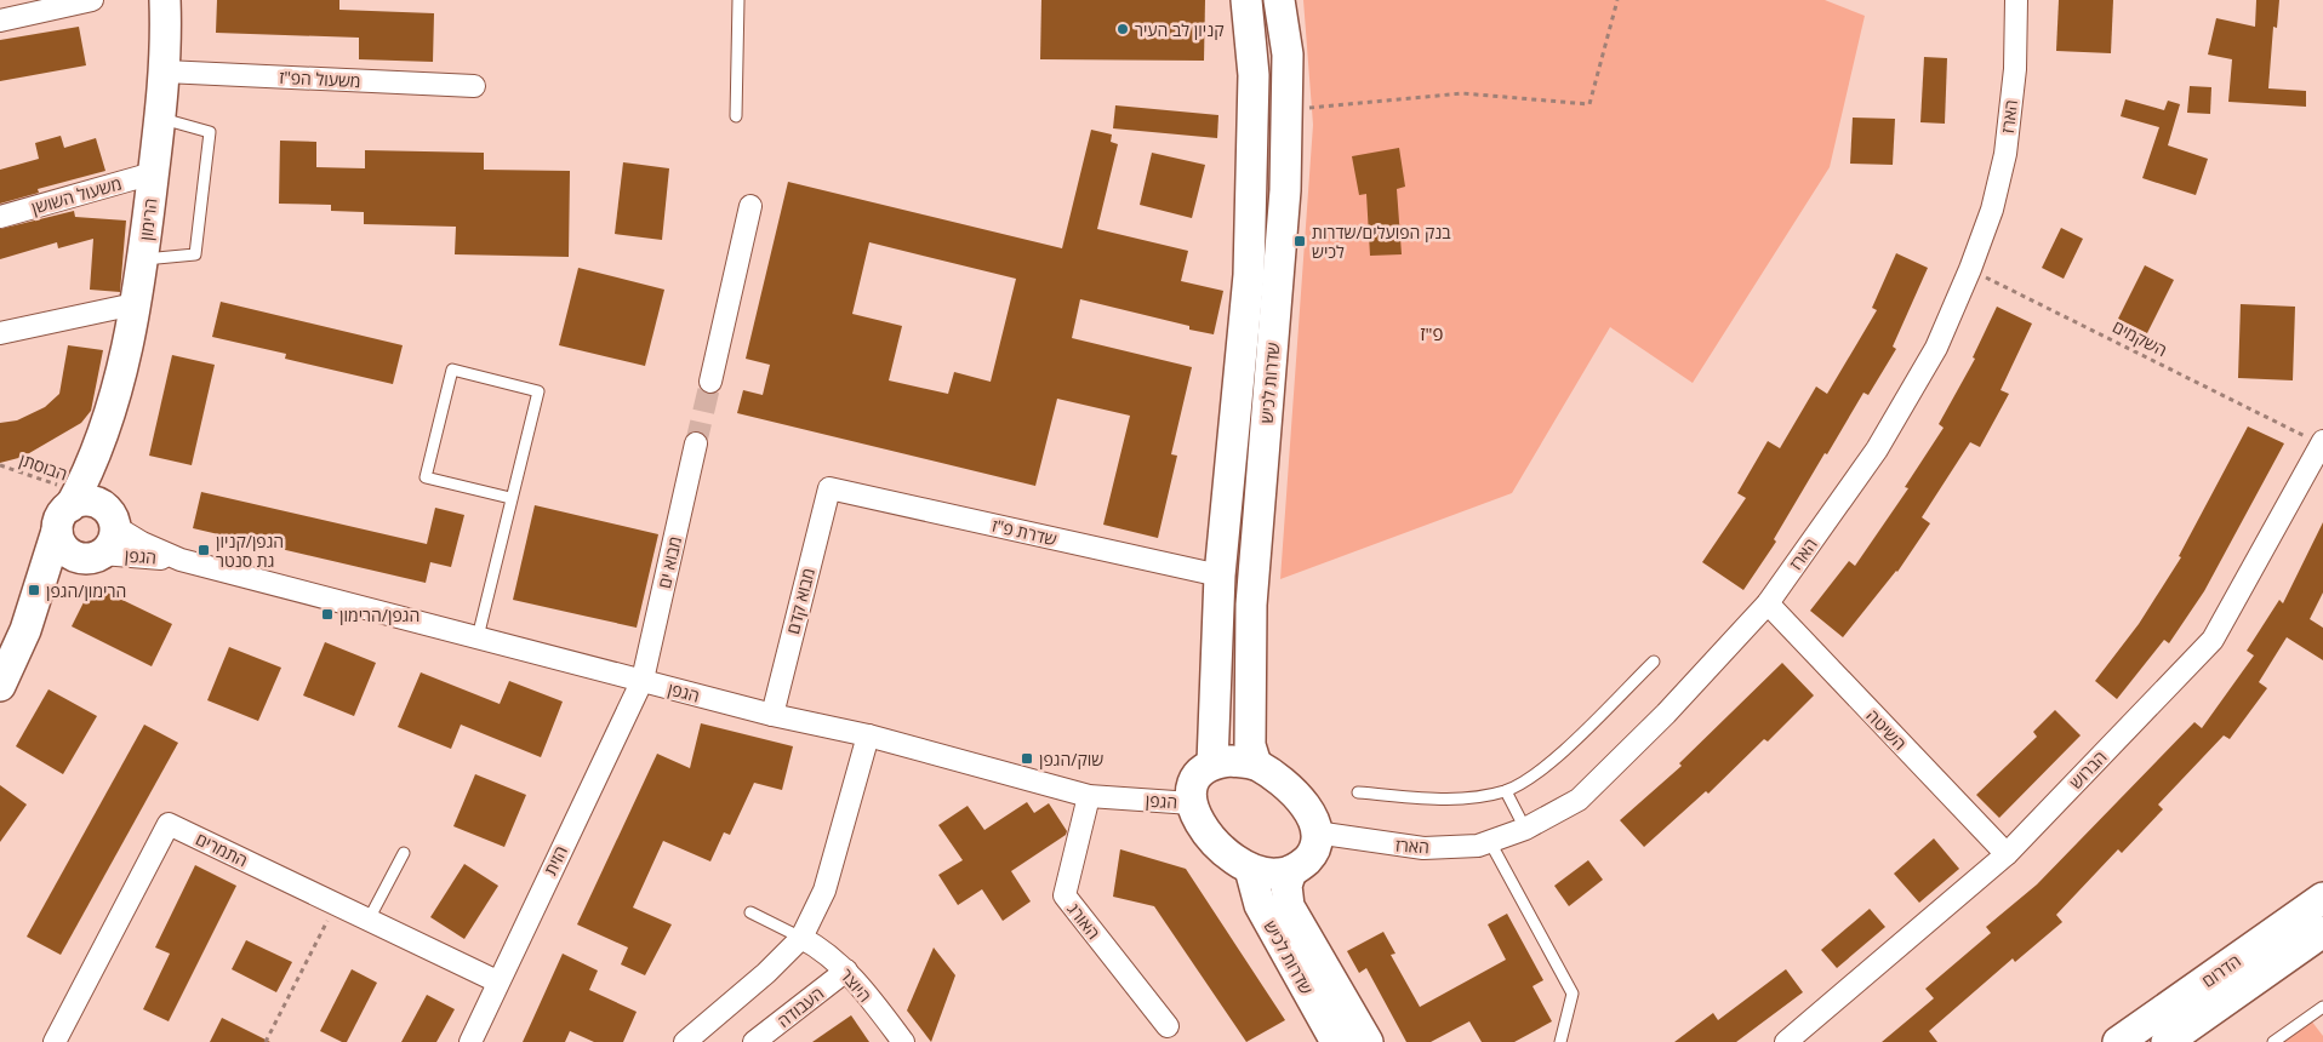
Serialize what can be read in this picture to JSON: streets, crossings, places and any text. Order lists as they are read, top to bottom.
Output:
{
  "streets": {
    "main road": ["הרימון", "שדרות לכיש", "הדרום"],
    "street": [
      "משעול הפ\"ז",
      "הארז",
      "משעול השושן",
      "שדרת פ\"ז",
      "הגפן",
      "מבוא ים",
      "מבוא קדם",
      "השיטה",
      "הברוש",
      "התמרים",
      "הזית",
      "האורג",
      "היוצר",
      "העבודה"
    ],
    "path": ["השקמים", "הבוסתן"]
  },
  "crossings": [
    ["משעול הפ\"ז", "הרימון"],
    ["הארז", "השקמים"],
    ["הארז", "שדרות לכיש"],
    ["הארז", "הגפן"],
    ["הארז", "השיטה"],
    ["משעול השושן", "הרימון"],
    ["הרימון", "הבוסתן"],
    ["הרימון", "הגפן"],
    ["שדרות לכיש", "שדרת פ\"ז"],
    ["שדרות לכיש", "הגפן"],
    ["הבוסתן", "הגפן"],
    ["שדרת פ\"ז", "מבוא קדם"],
    ["הגפן", "מבוא ים"],
    ["הגפן", "מבוא קדם"],
    ["הגפן", "הזית"],
    ["הגפן", "האורג"],
    ["מבוא ים", "הזית"],
    ["השיטה", "הברוש"],
    ["התמרים", "הזית"],
    ["היוצר", "העבודה"]
  ],
  "districts": ["פ\"ז"],
  "places": {
    "other": ["קניון לב העיר"],
    "transit": [
      "בנק הפועלים/שדרות לכיש",
      "הגפן/קניון גת סנטר",
      "הרימון/הגפן",
      "הגפן/הרימון",
      "שוק/הגפן"
    ]
  }
}
